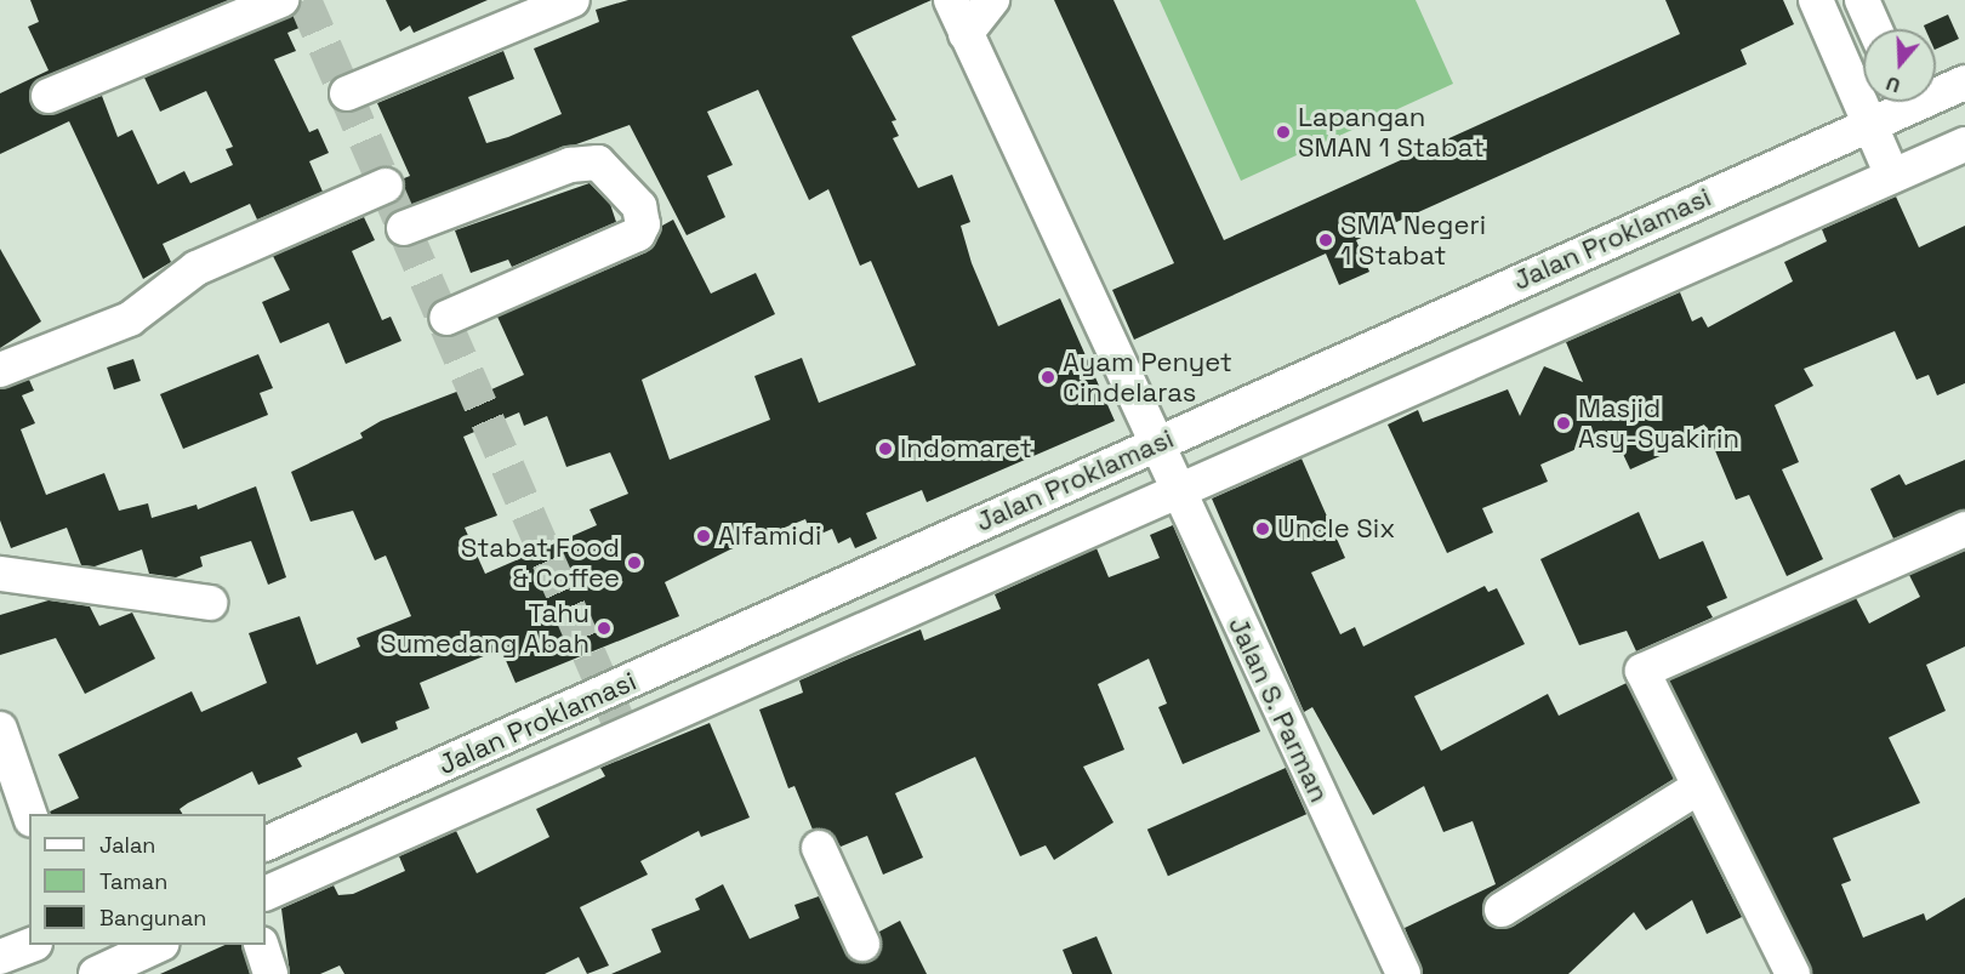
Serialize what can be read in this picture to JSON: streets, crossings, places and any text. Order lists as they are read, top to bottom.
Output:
{
  "streets": {
    "street": ["Jalan Proklamasi", "Jalan S. Parman"]
  },
  "crossings": [
    ["Jalan Proklamasi", "Jalan S. Parman"]
  ],
  "places": [
    "Lapangan SMAN 1 Stabat",
    "SMA Negeri 1 Stabat",
    "Ayam Penyet Cindelaras",
    "Masjid Asy-Syakirin",
    "Indomaret",
    "Uncle Six",
    "Alfamidi",
    "Stabat Food & Coffee",
    "Tahu Sumedang Abah"
  ],
  "legend": ["Jalan", "Taman", "Bangunan"],
  "north": "bottom"
}
